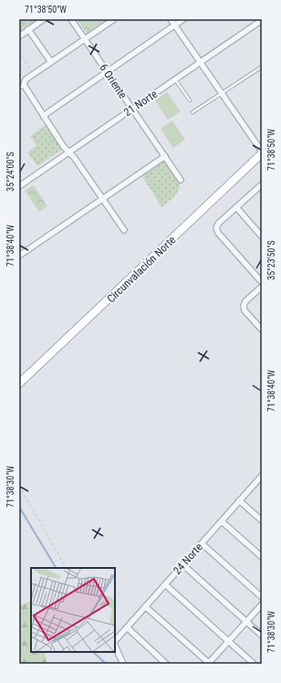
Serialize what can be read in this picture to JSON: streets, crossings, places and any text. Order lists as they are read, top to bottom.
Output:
{
  "streets": {
    "main road": ["Circunvalación Norte"],
    "street": ["6 Oriente", "21 Norte", "24 Norte"]
  },
  "crossings": [
    ["6 Oriente", "21 Norte"]
  ],
  "coordinates": [
    "71°38'50\"W",
    "35°24'00\"S",
    "71°38'40\"W",
    "35°23'50\"S",
    "71°38'30\"W"
  ]
}
